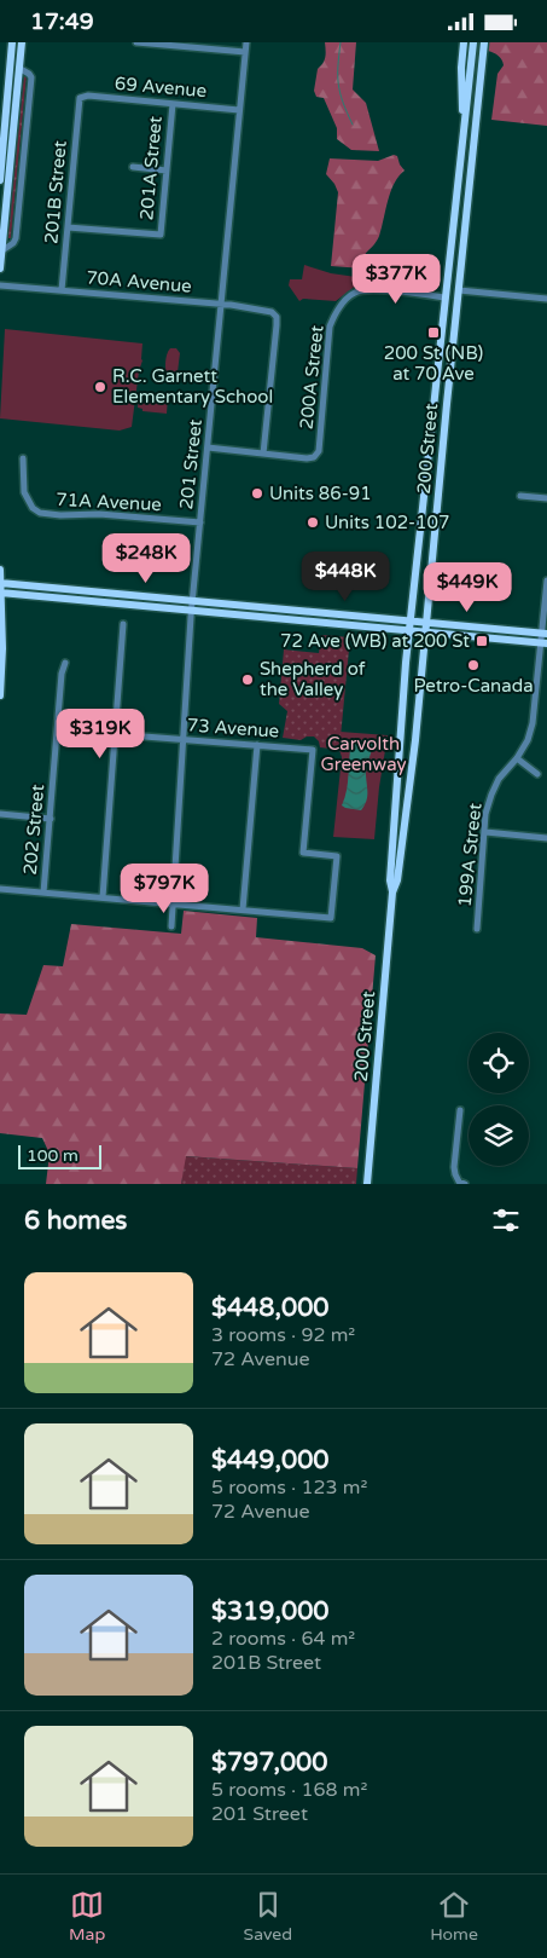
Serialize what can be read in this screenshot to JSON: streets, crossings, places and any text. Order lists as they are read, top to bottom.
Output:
{
  "streets": {
    "main road": ["200 Street"],
    "street": [
      "69 Avenue",
      "201A Street",
      "201B Street",
      "70A Avenue",
      "200A Street",
      "201 Street",
      "71A Avenue",
      "73 Avenue",
      "202 Street",
      "199A Street"
    ]
  },
  "crossings": [
    ["69 Avenue", "201A Street"],
    ["69 Avenue", "201B Street"],
    ["69 Avenue", "201 Street"],
    ["201A Street", "201B Street"],
    ["201B Street", "70A Avenue"],
    ["70A Avenue", "200A Street"],
    ["70A Avenue", "201 Street"],
    ["200A Street", "200 Street"],
    ["201 Street", "71A Avenue"],
    ["201 Street", "73 Avenue"]
  ],
  "parks": ["Carvolth Greenway"],
  "places": {
    "transit": ["200 St (NB) at 70 Ave", "72 Ave (WB) at 200 St"],
    "other": [
      "R.C. Garnett Elementary School",
      "Units 86-91",
      "Units 102-107",
      "Petro-Canada",
      "Shepherd of the Valley"
    ]
  },
  "scale_bar": "100 m",
  "page": {
    "status": "17:49",
    "price": [
      "$377K",
      "$248K",
      "$448K",
      "$449K",
      "$319K",
      "$797K"
    ],
    "scale": "100 m",
    "heading": "6 homes",
    "list": [
      {
        "name": "$448,000",
        "note": "3 rooms · 92 m² · 72 Avenue"
      },
      {
        "name": "$449,000",
        "note": "5 rooms · 123 m² · 72 Avenue"
      },
      {
        "name": "$319,000",
        "note": "2 rooms · 64 m² · 201B Street"
      },
      {
        "name": "$797,000",
        "note": "5 rooms · 168 m² · 201 Street"
      }
    ],
    "tabs": ["Map", "Saved", "Home"]
  }
}
